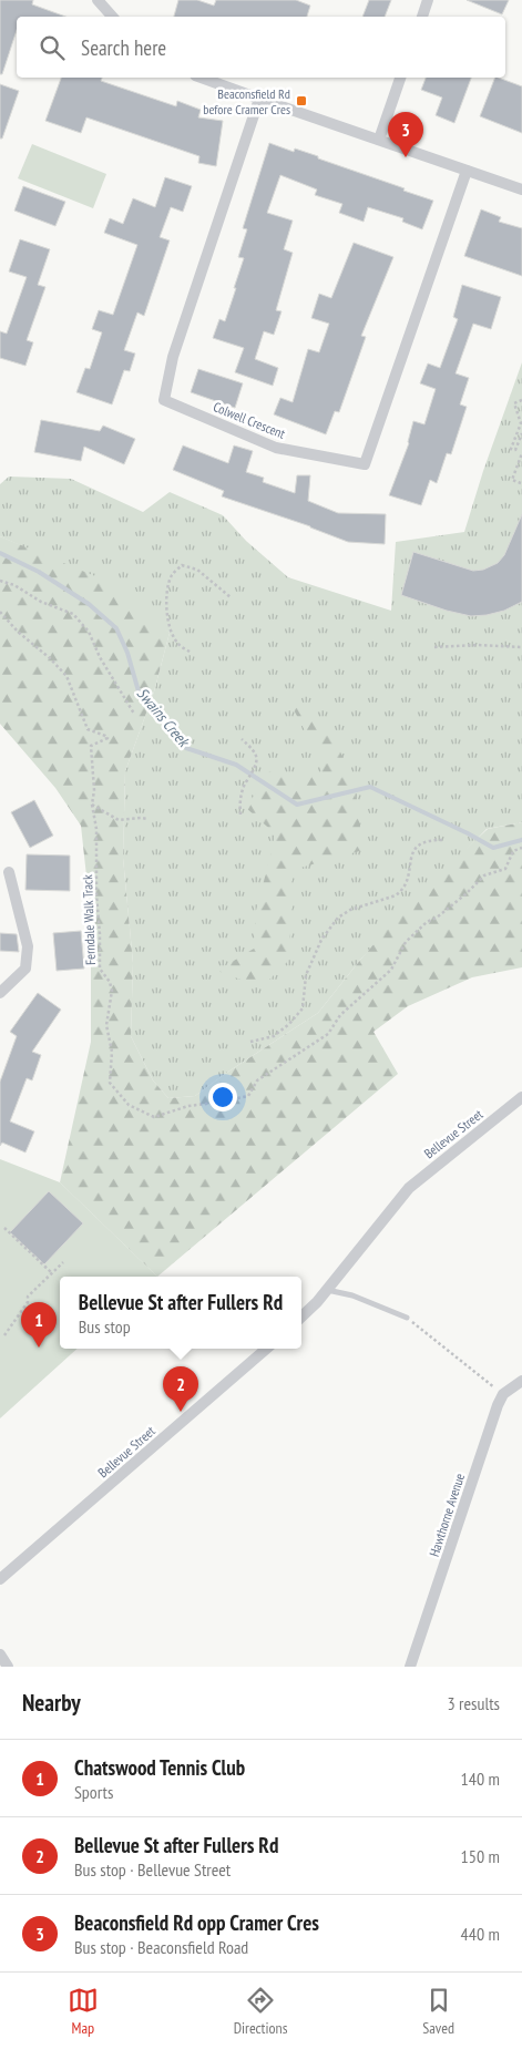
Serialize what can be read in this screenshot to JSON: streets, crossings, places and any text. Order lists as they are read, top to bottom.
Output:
{
  "streets": {
    "street": ["Colwell Crescent", "Bellevue Street", "Hawthorne Avenue"],
    "path": ["Ferndale Walk Track"]
  },
  "water": ["Swains Creek"],
  "places": {
    "transit": ["Beaconsfield Rd before Cramer Cres"]
  },
  "page": {
    "search": "Search here",
    "pins": ["3", "1", "2"],
    "popup": ["Bellevue St after Fullers Rd", "Bus stop"],
    "heading": ["Nearby", "3 results"],
    "list": [
      {
        "mark": "1",
        "name": "Chatswood Tennis Club",
        "note": "Sports",
        "value": "140 m"
      },
      {
        "mark": "2",
        "name": "Bellevue St after Fullers Rd",
        "note": "Bus stop · Bellevue Street",
        "value": "150 m"
      },
      {
        "mark": "3",
        "name": "Beaconsfield Rd opp Cramer Cres",
        "note": "Bus stop · Beaconsfield Road",
        "value": "440 m"
      }
    ],
    "nav": ["Map", "Directions", "Saved"]
  }
}
